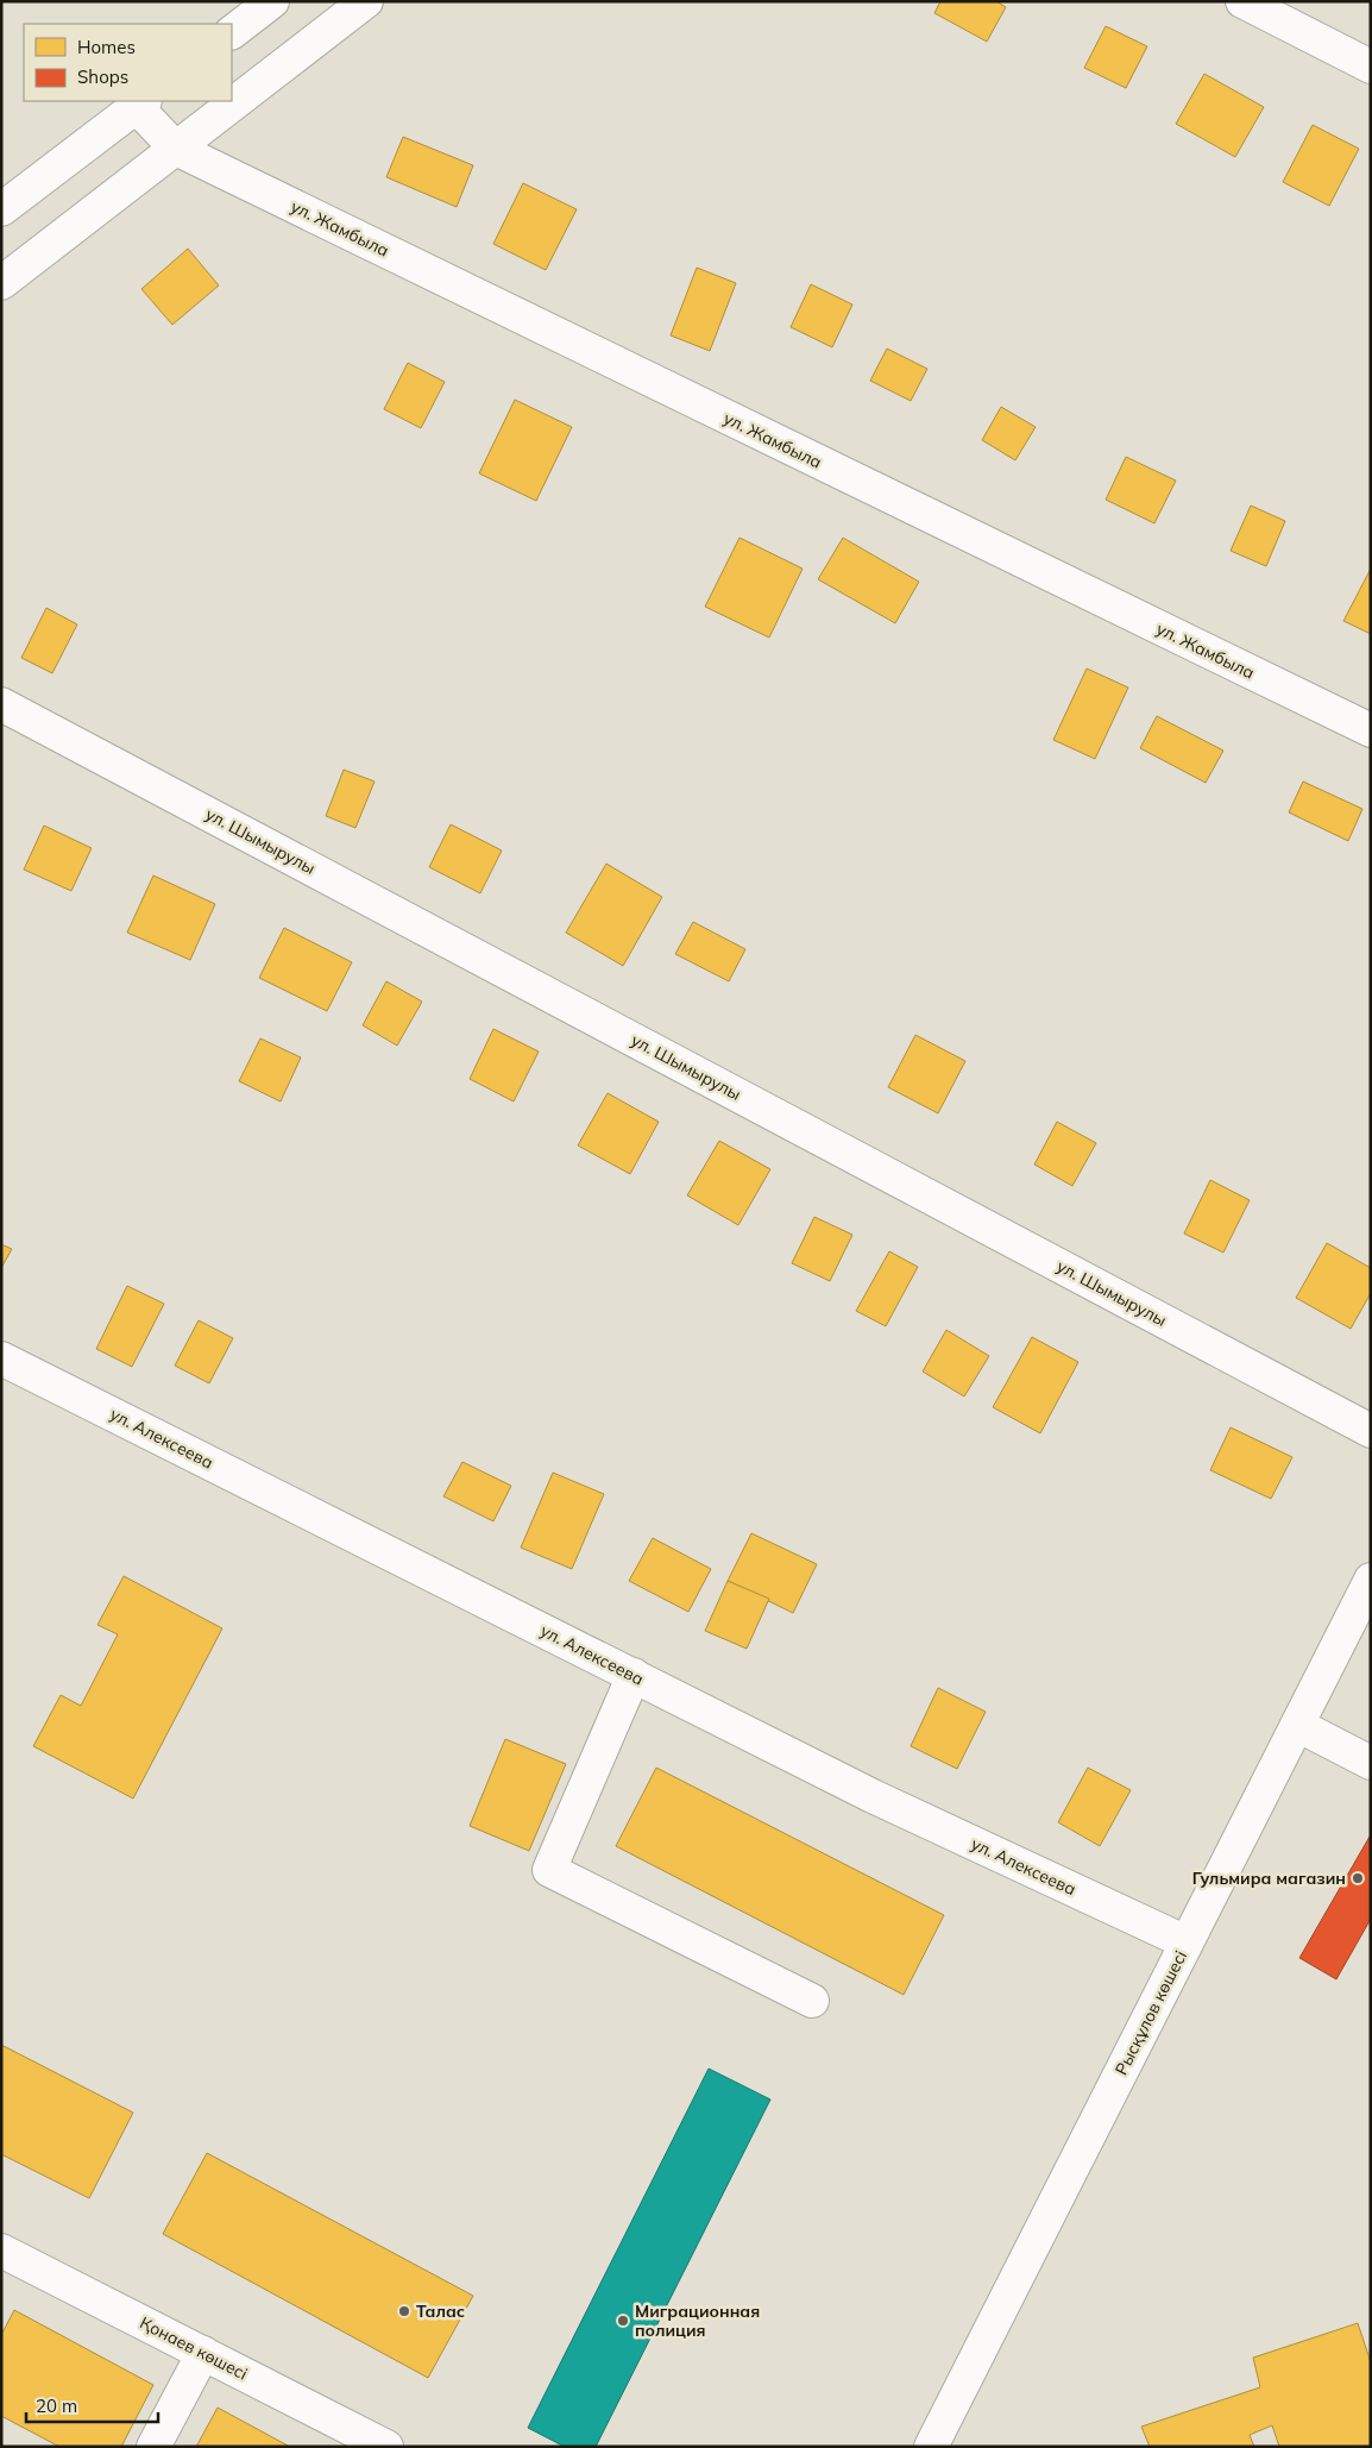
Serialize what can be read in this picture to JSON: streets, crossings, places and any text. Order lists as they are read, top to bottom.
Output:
{
  "streets": {
    "street": [
      "ул. Жамбыла",
      "ул. Шымырулы",
      "ул. Алексеева",
      "Рысқұлов көшесі",
      "Қонаев көшесі"
    ]
  },
  "crossings": [
    ["ул. Алексеева", "Рысқұлов көшесі"]
  ],
  "places": ["Гульмира магазин", "Талас", "Миграционная полиция"],
  "legend": ["Homes", "Shops"],
  "scale_bar": "20 m"
}
